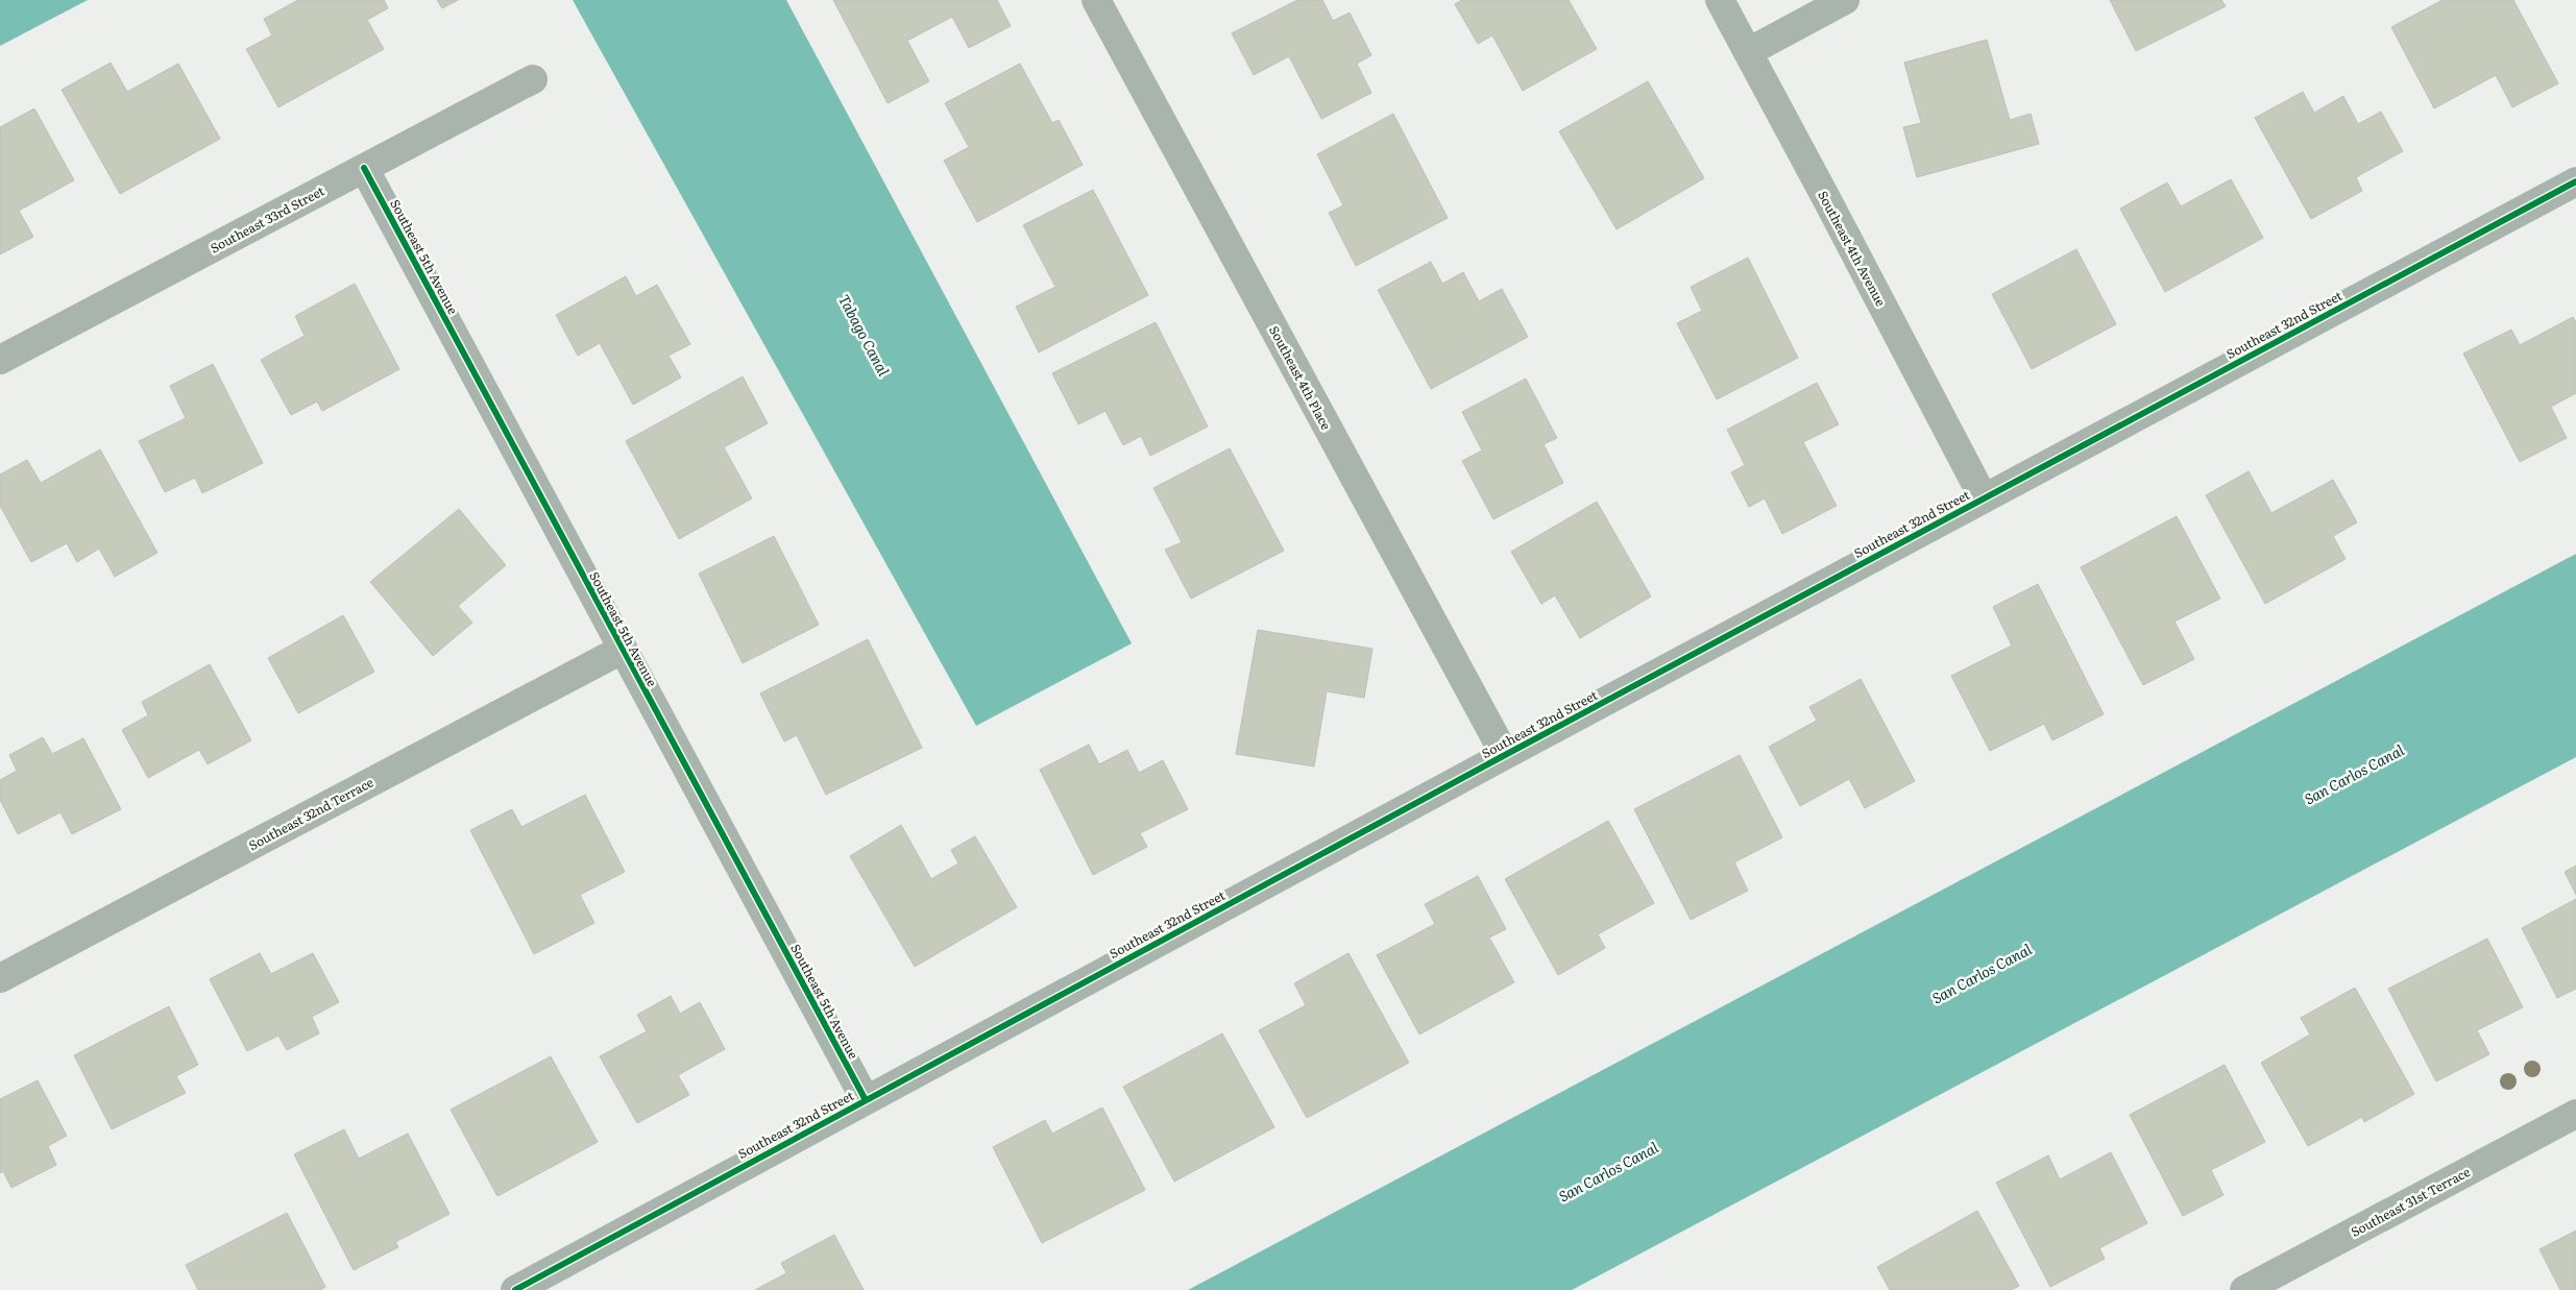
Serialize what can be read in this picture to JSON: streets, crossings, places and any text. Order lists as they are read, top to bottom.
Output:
{
  "streets": {
    "street": [
      "Southeast 33rd Street",
      "Southeast 4th Avenue",
      "Southeast 5th Avenue",
      "Southeast 32nd Street",
      "Southeast 4th Place",
      "Southeast 32nd Terrace",
      "Southeast 31st Terrace"
    ]
  },
  "crossings": [
    ["Southeast 33rd Street", "Southeast 5th Avenue"],
    ["Southeast 4th Avenue", "Southeast 32nd Street"],
    ["Southeast 5th Avenue", "Southeast 32nd Street"],
    ["Southeast 5th Avenue", "Southeast 32nd Terrace"],
    ["Southeast 32nd Street", "Southeast 4th Place"]
  ],
  "water": ["Tabago Canal", "San Carlos Canal"]
}
